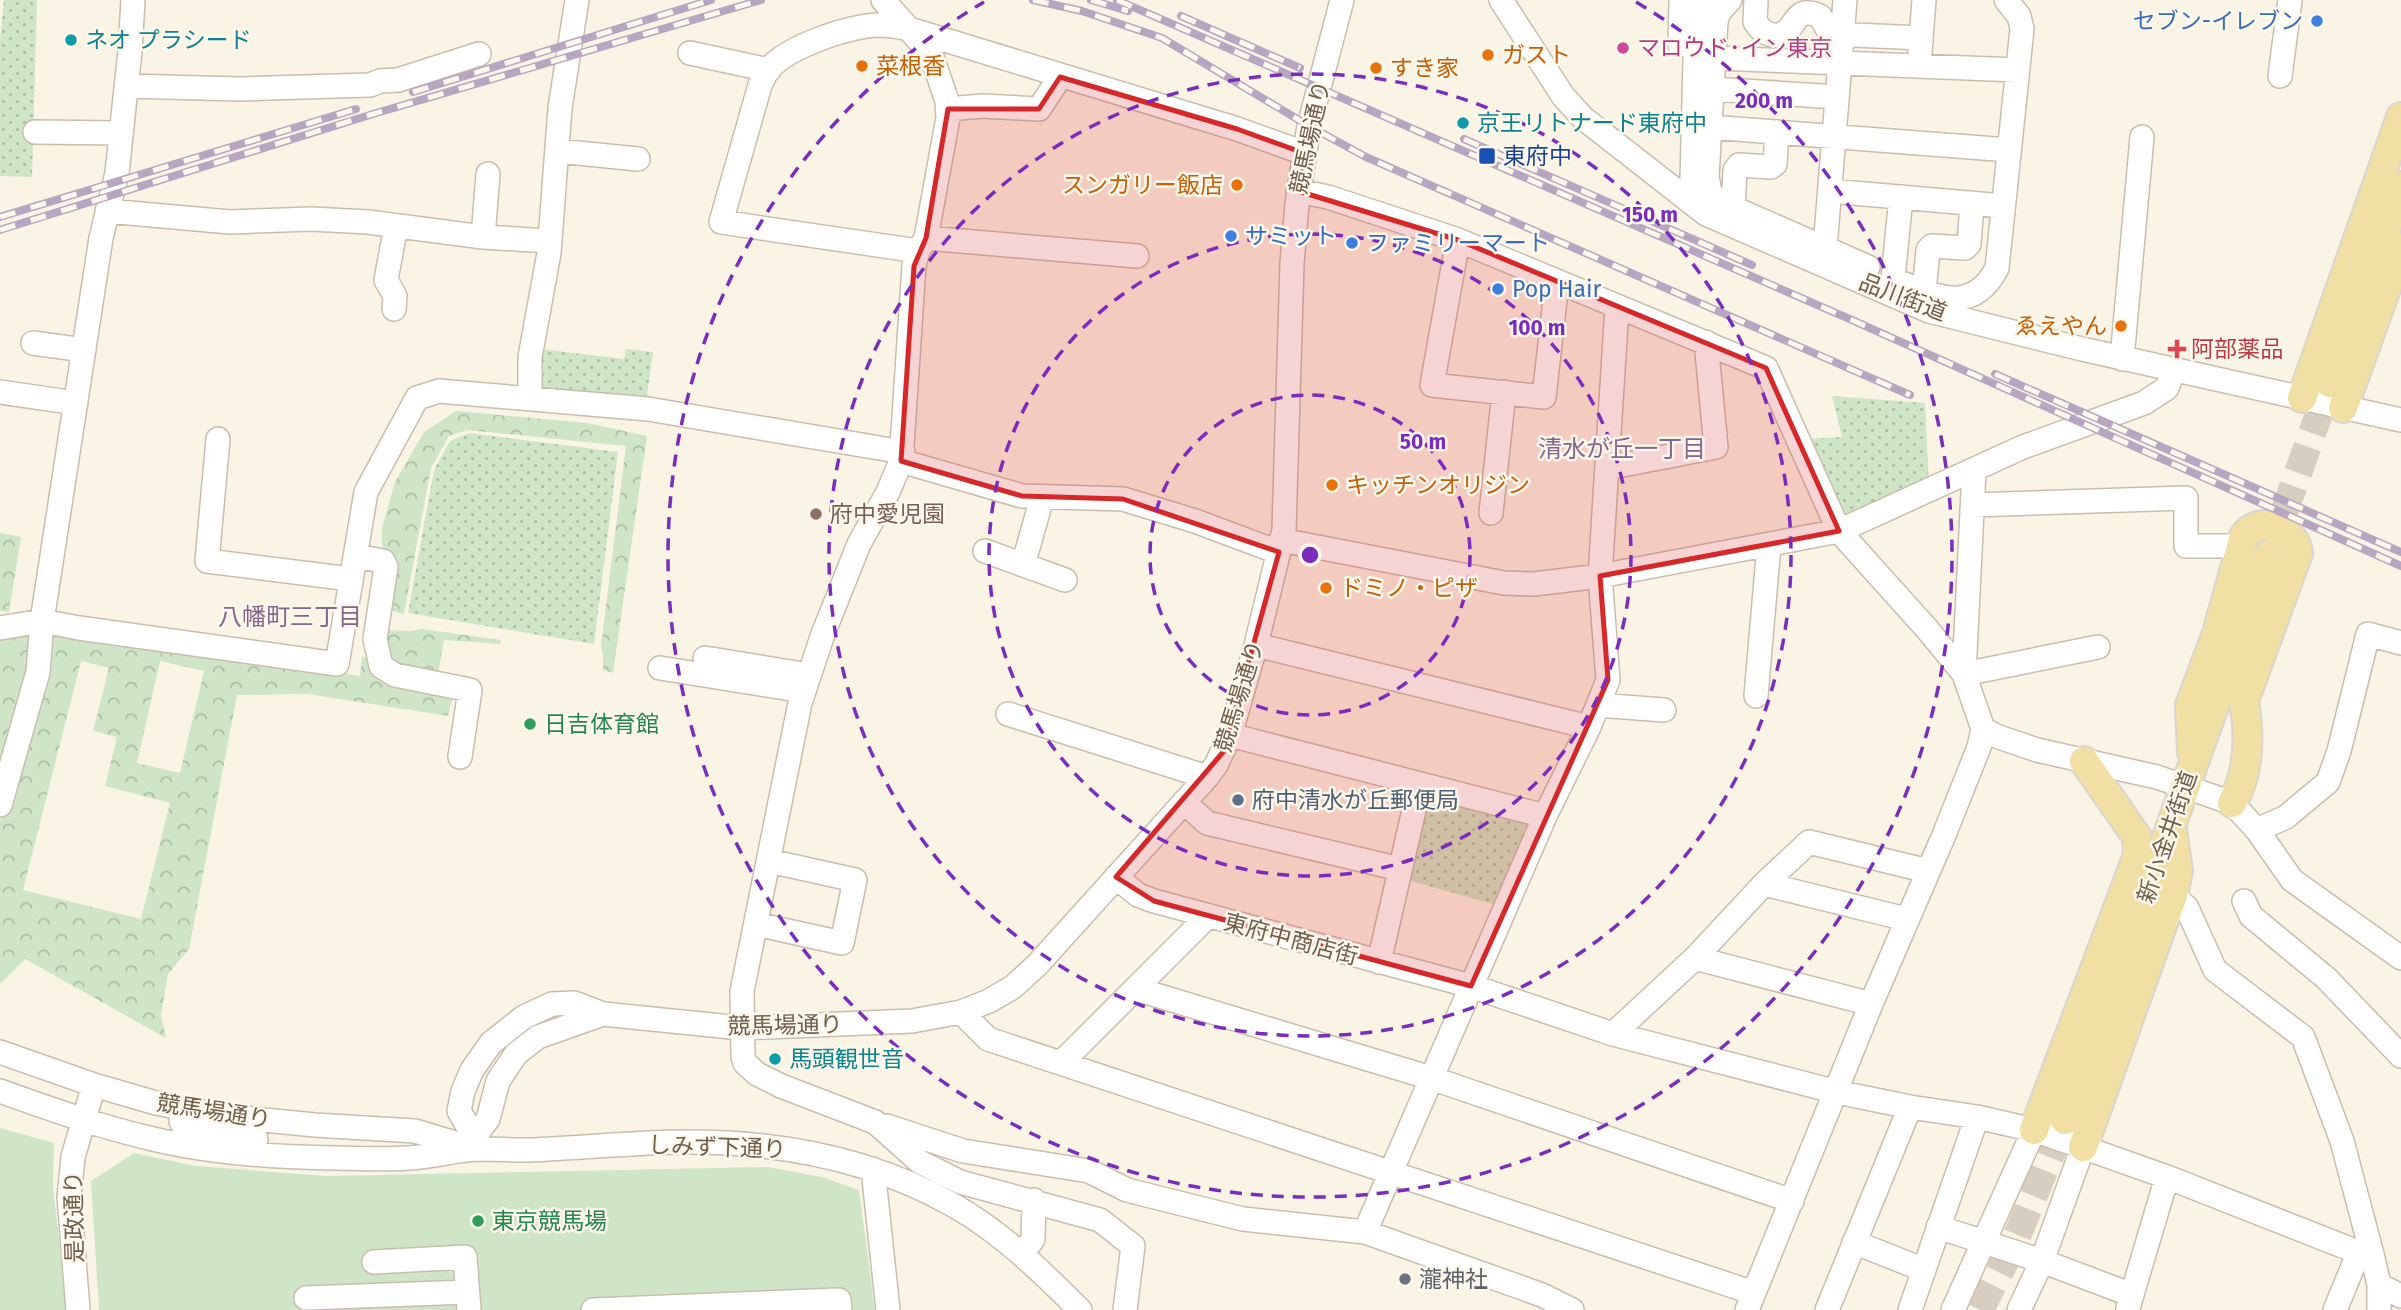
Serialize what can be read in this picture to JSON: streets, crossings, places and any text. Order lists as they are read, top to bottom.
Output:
{
  "streets": {
    "main road": ["新小金井街道"],
    "street": [
      "競馬場通り",
      "品川街道",
      "東府中商店街",
      "しみず下通り",
      "是政通り"
    ]
  },
  "crossings": [
    ["競馬場通り", "東府中商店街"],
    ["競馬場通り", "しみず下通り"],
    ["競馬場通り", "是政通り"]
  ],
  "districts": ["清水が丘一丁目", "八幡町三丁目"],
  "places": {
    "other": [
      "セブン-イレブン",
      "ネオ プラシード",
      "マロウド･イン東京",
      "ガスト",
      "菜根香",
      "すき家",
      "京王リトナード東府中",
      "スンガリー飯店",
      "サミット",
      "ファミリーマート",
      "Pop Hair",
      "ゑえやん",
      "キッチンオリジン",
      "府中愛児園",
      "ドミノ・ピザ",
      "日吉体育館",
      "府中清水が丘郵便局",
      "馬頭観世音",
      "東京競馬場",
      "瀧神社"
    ],
    "transit": ["東府中"],
    "health": ["阿部薬品"]
  },
  "rings": [
    "200 m",
    "150 m",
    "100 m",
    "50 m"
  ]
}
